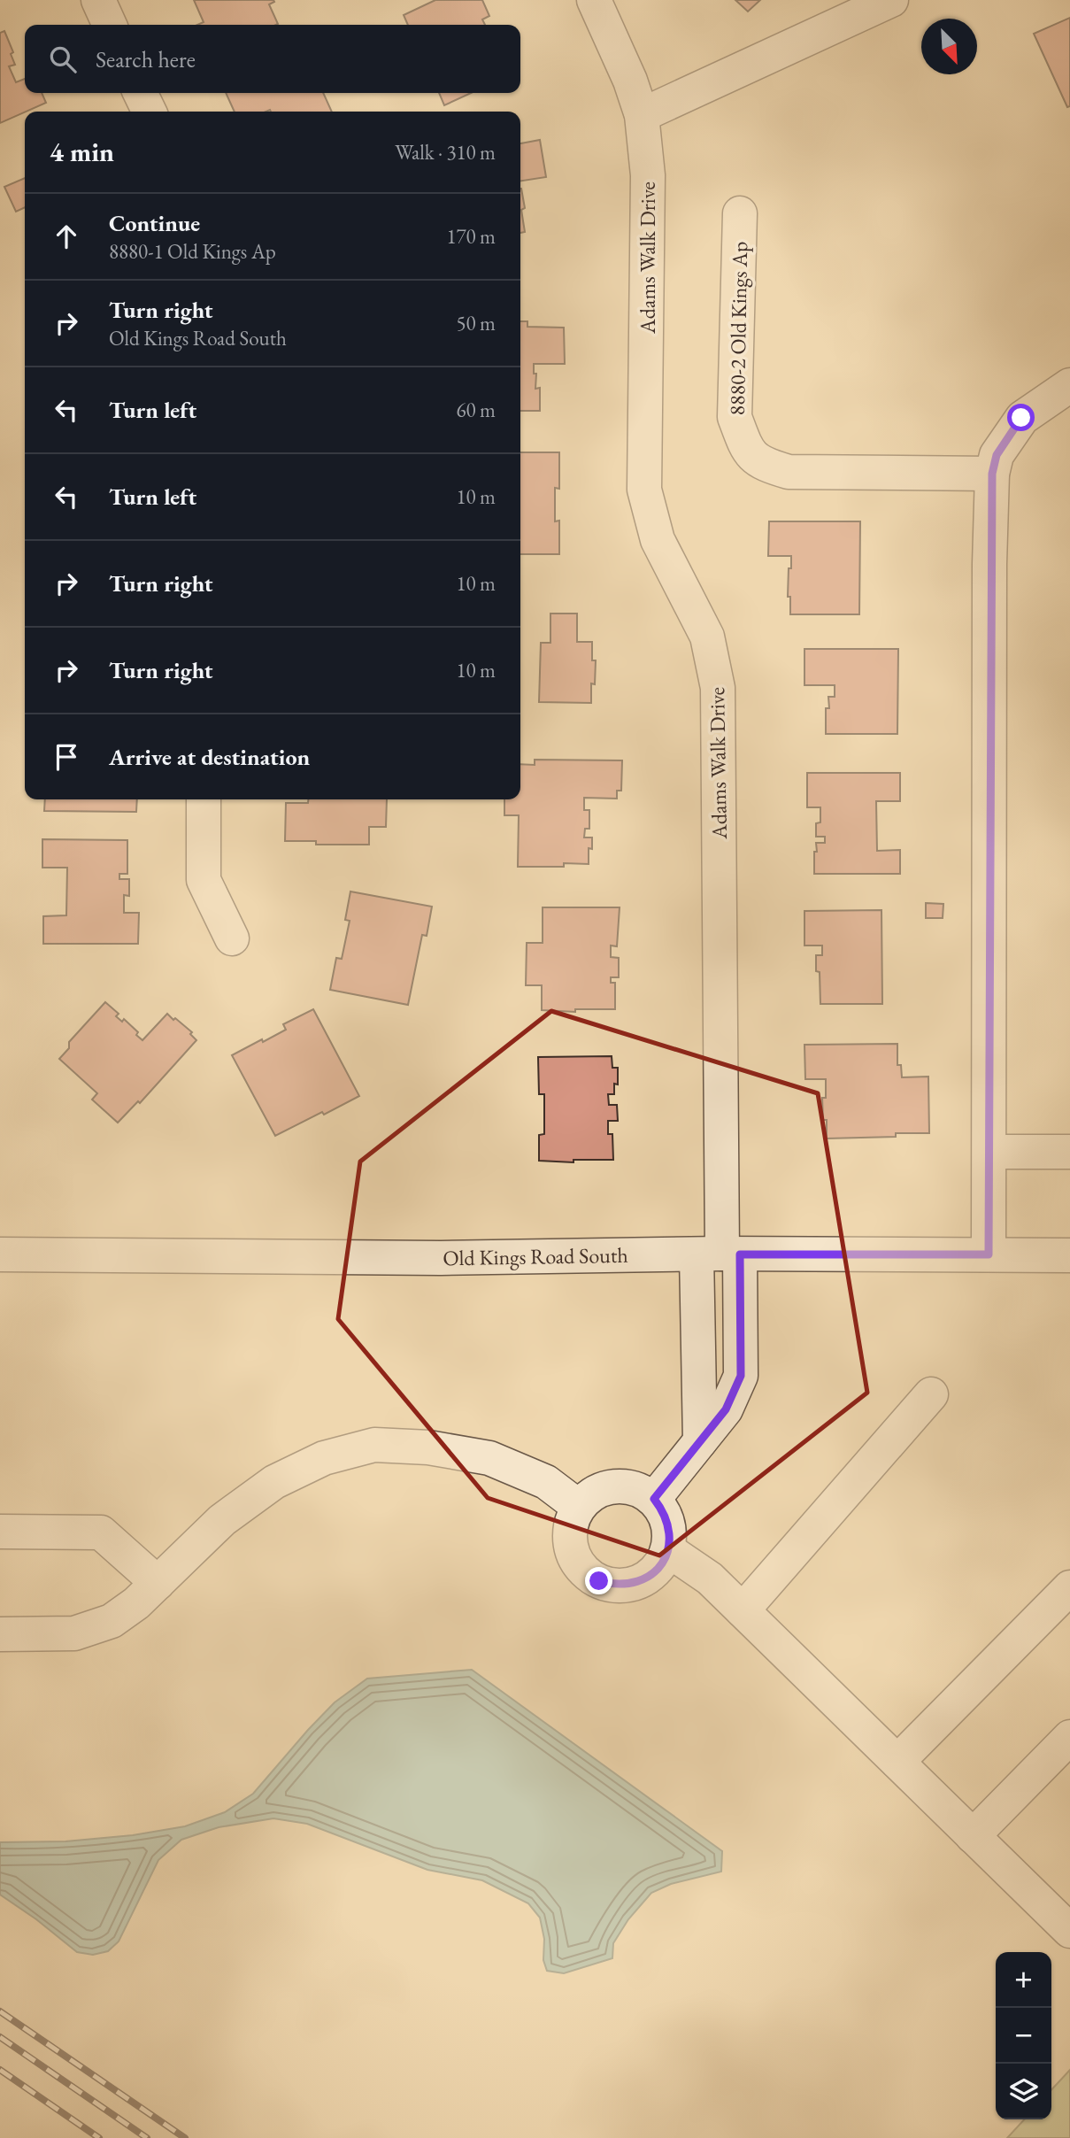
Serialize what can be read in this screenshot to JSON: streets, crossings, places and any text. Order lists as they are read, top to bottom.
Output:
{
  "streets": {
    "street": ["Adams Walk Drive", "8880-2 Old Kings Ap", "Old Kings Road South"]
  },
  "crossings": [
    ["Adams Walk Drive", "Old Kings Road South"]
  ],
  "north": "bottom right",
  "page": {
    "search": "Search here",
    "heading": ["4 min", "Walk · 310 m"],
    "list": [
      ["Continue", "8880-1 Old Kings Ap", "170 m"],
      ["Turn right", "Old Kings Road South", "50 m"],
      ["Turn left", "60 m"],
      ["Turn left", "10 m"],
      ["Turn right", "10 m"],
      ["Turn right", "10 m"],
      "Arrive at destination"
    ],
    "map_buttons": ["+", "−"]
  }
}
